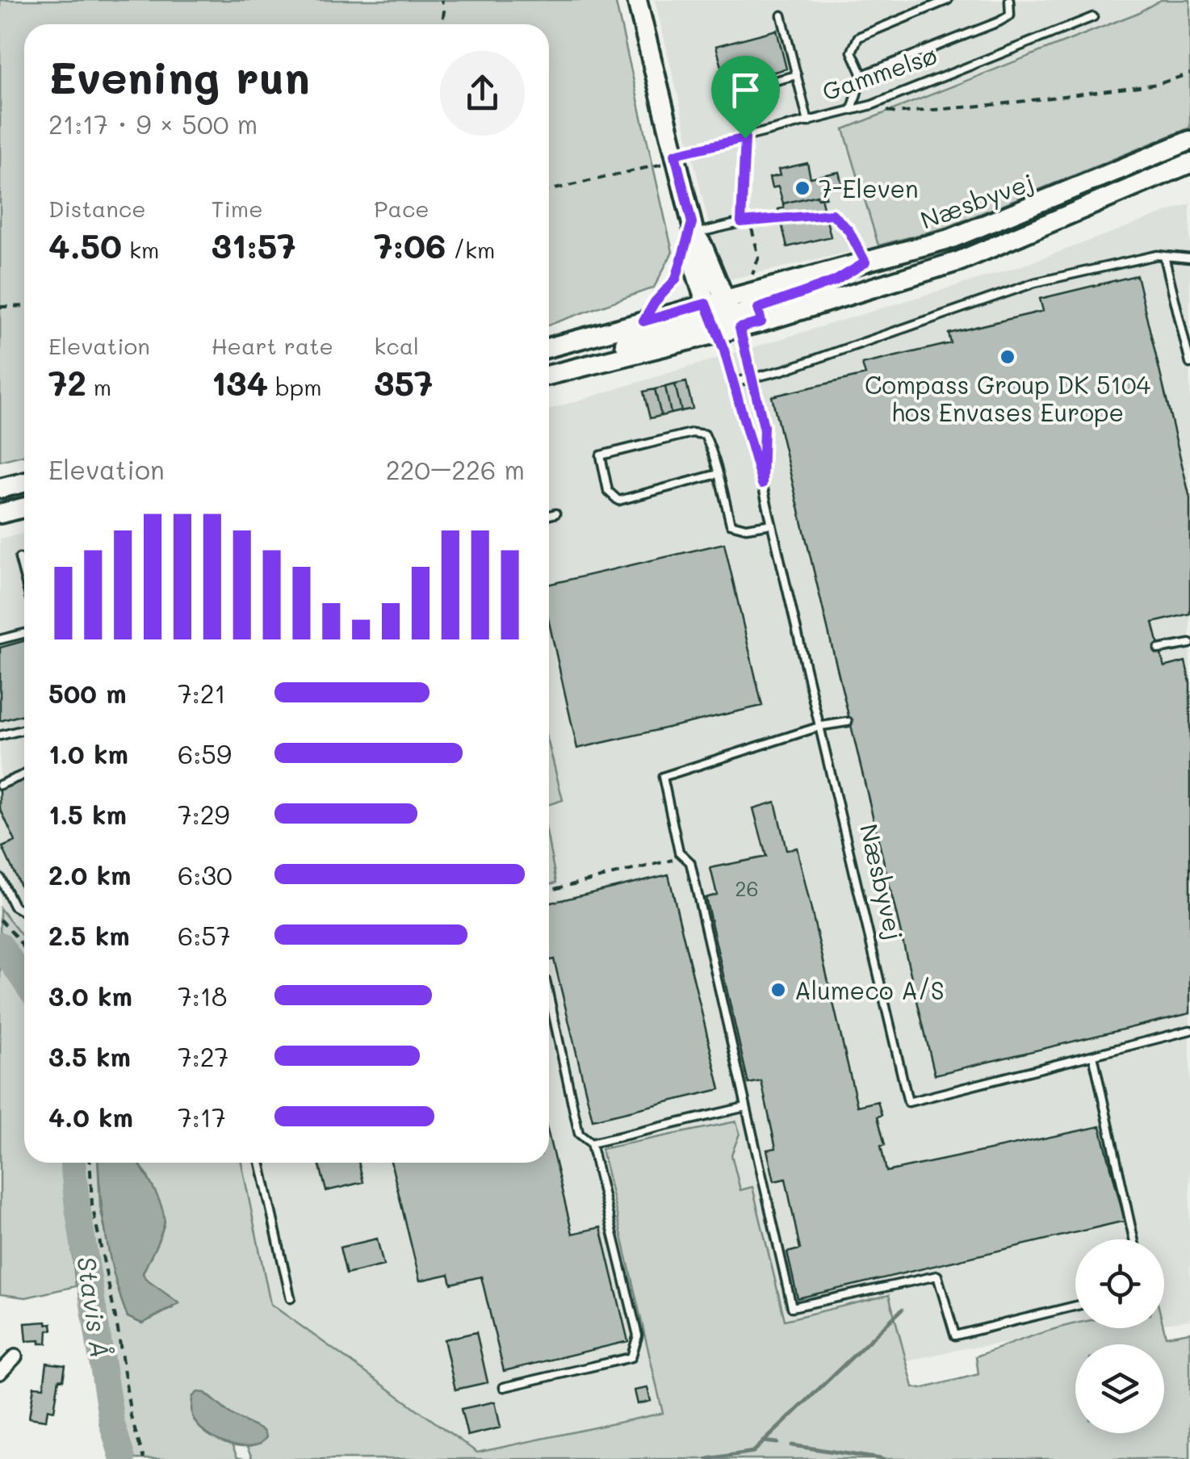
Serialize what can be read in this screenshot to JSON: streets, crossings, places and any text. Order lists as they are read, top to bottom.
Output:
{
  "streets": {
    "street": ["Næsbyvej"],
    "lane": ["Gammelsø"]
  },
  "water": ["Stavis Å"],
  "places": ["7-Eleven", "Compass Group DK 5104 hos Envases Europe", "Alumeco A/S"],
  "house_numbers": ["26"],
  "page": {
    "heading": ["Evening run", "21:17 · 9 × 500 m"],
    "stats": [
      ["Distance", "4.50 km"],
      ["Time", "31:57"],
      ["Pace", "7:06 /km"],
      ["Elevation", "72 m"],
      ["Heart rate", "134 bpm"],
      ["kcal", "357"]
    ],
    "chart": ["Elevation", "220–226 m"],
    "list": [
      {
        "name": "500 m",
        "note": "7:21"
      },
      {
        "name": "1.0 km",
        "note": "6:59"
      },
      {
        "name": "1.5 km",
        "note": "7:29"
      },
      {
        "name": "2.0 km",
        "note": "6:30"
      },
      {
        "name": "2.5 km",
        "note": "6:57"
      },
      {
        "name": "3.0 km",
        "note": "7:18"
      },
      {
        "name": "3.5 km",
        "note": "7:27"
      },
      {
        "name": "4.0 km",
        "note": "7:17"
      }
    ]
  }
}
